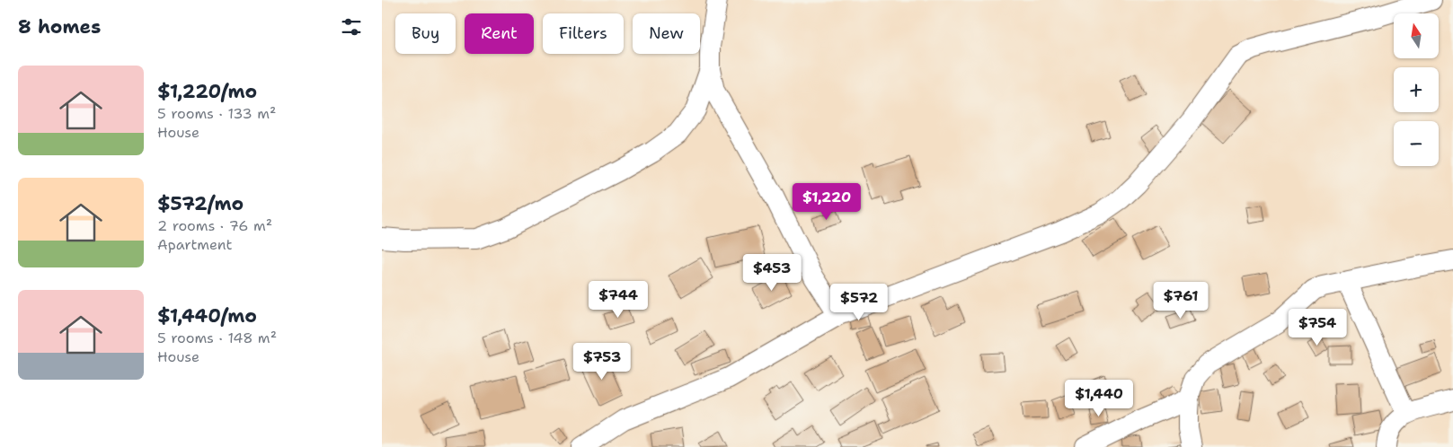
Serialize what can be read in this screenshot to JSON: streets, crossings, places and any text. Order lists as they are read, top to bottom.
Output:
{
  "north": "top",
  "page": {
    "heading": "8 homes",
    "map_buttons": ["+", "−"],
    "chip": [
      "Buy",
      "Rent",
      "Filters",
      "New"
    ],
    "list": [
      {
        "name": "$1,220/mo",
        "note": "5 rooms · 133 m² · House"
      },
      {
        "name": "$572/mo",
        "note": "2 rooms · 76 m² · Apartment"
      },
      {
        "name": "$1,440/mo",
        "note": "5 rooms · 148 m² · House"
      }
    ],
    "price": [
      "$1,220",
      "$453",
      "$744",
      "$761",
      "$572",
      "$754",
      "$753",
      "$1,440"
    ]
  }
}
